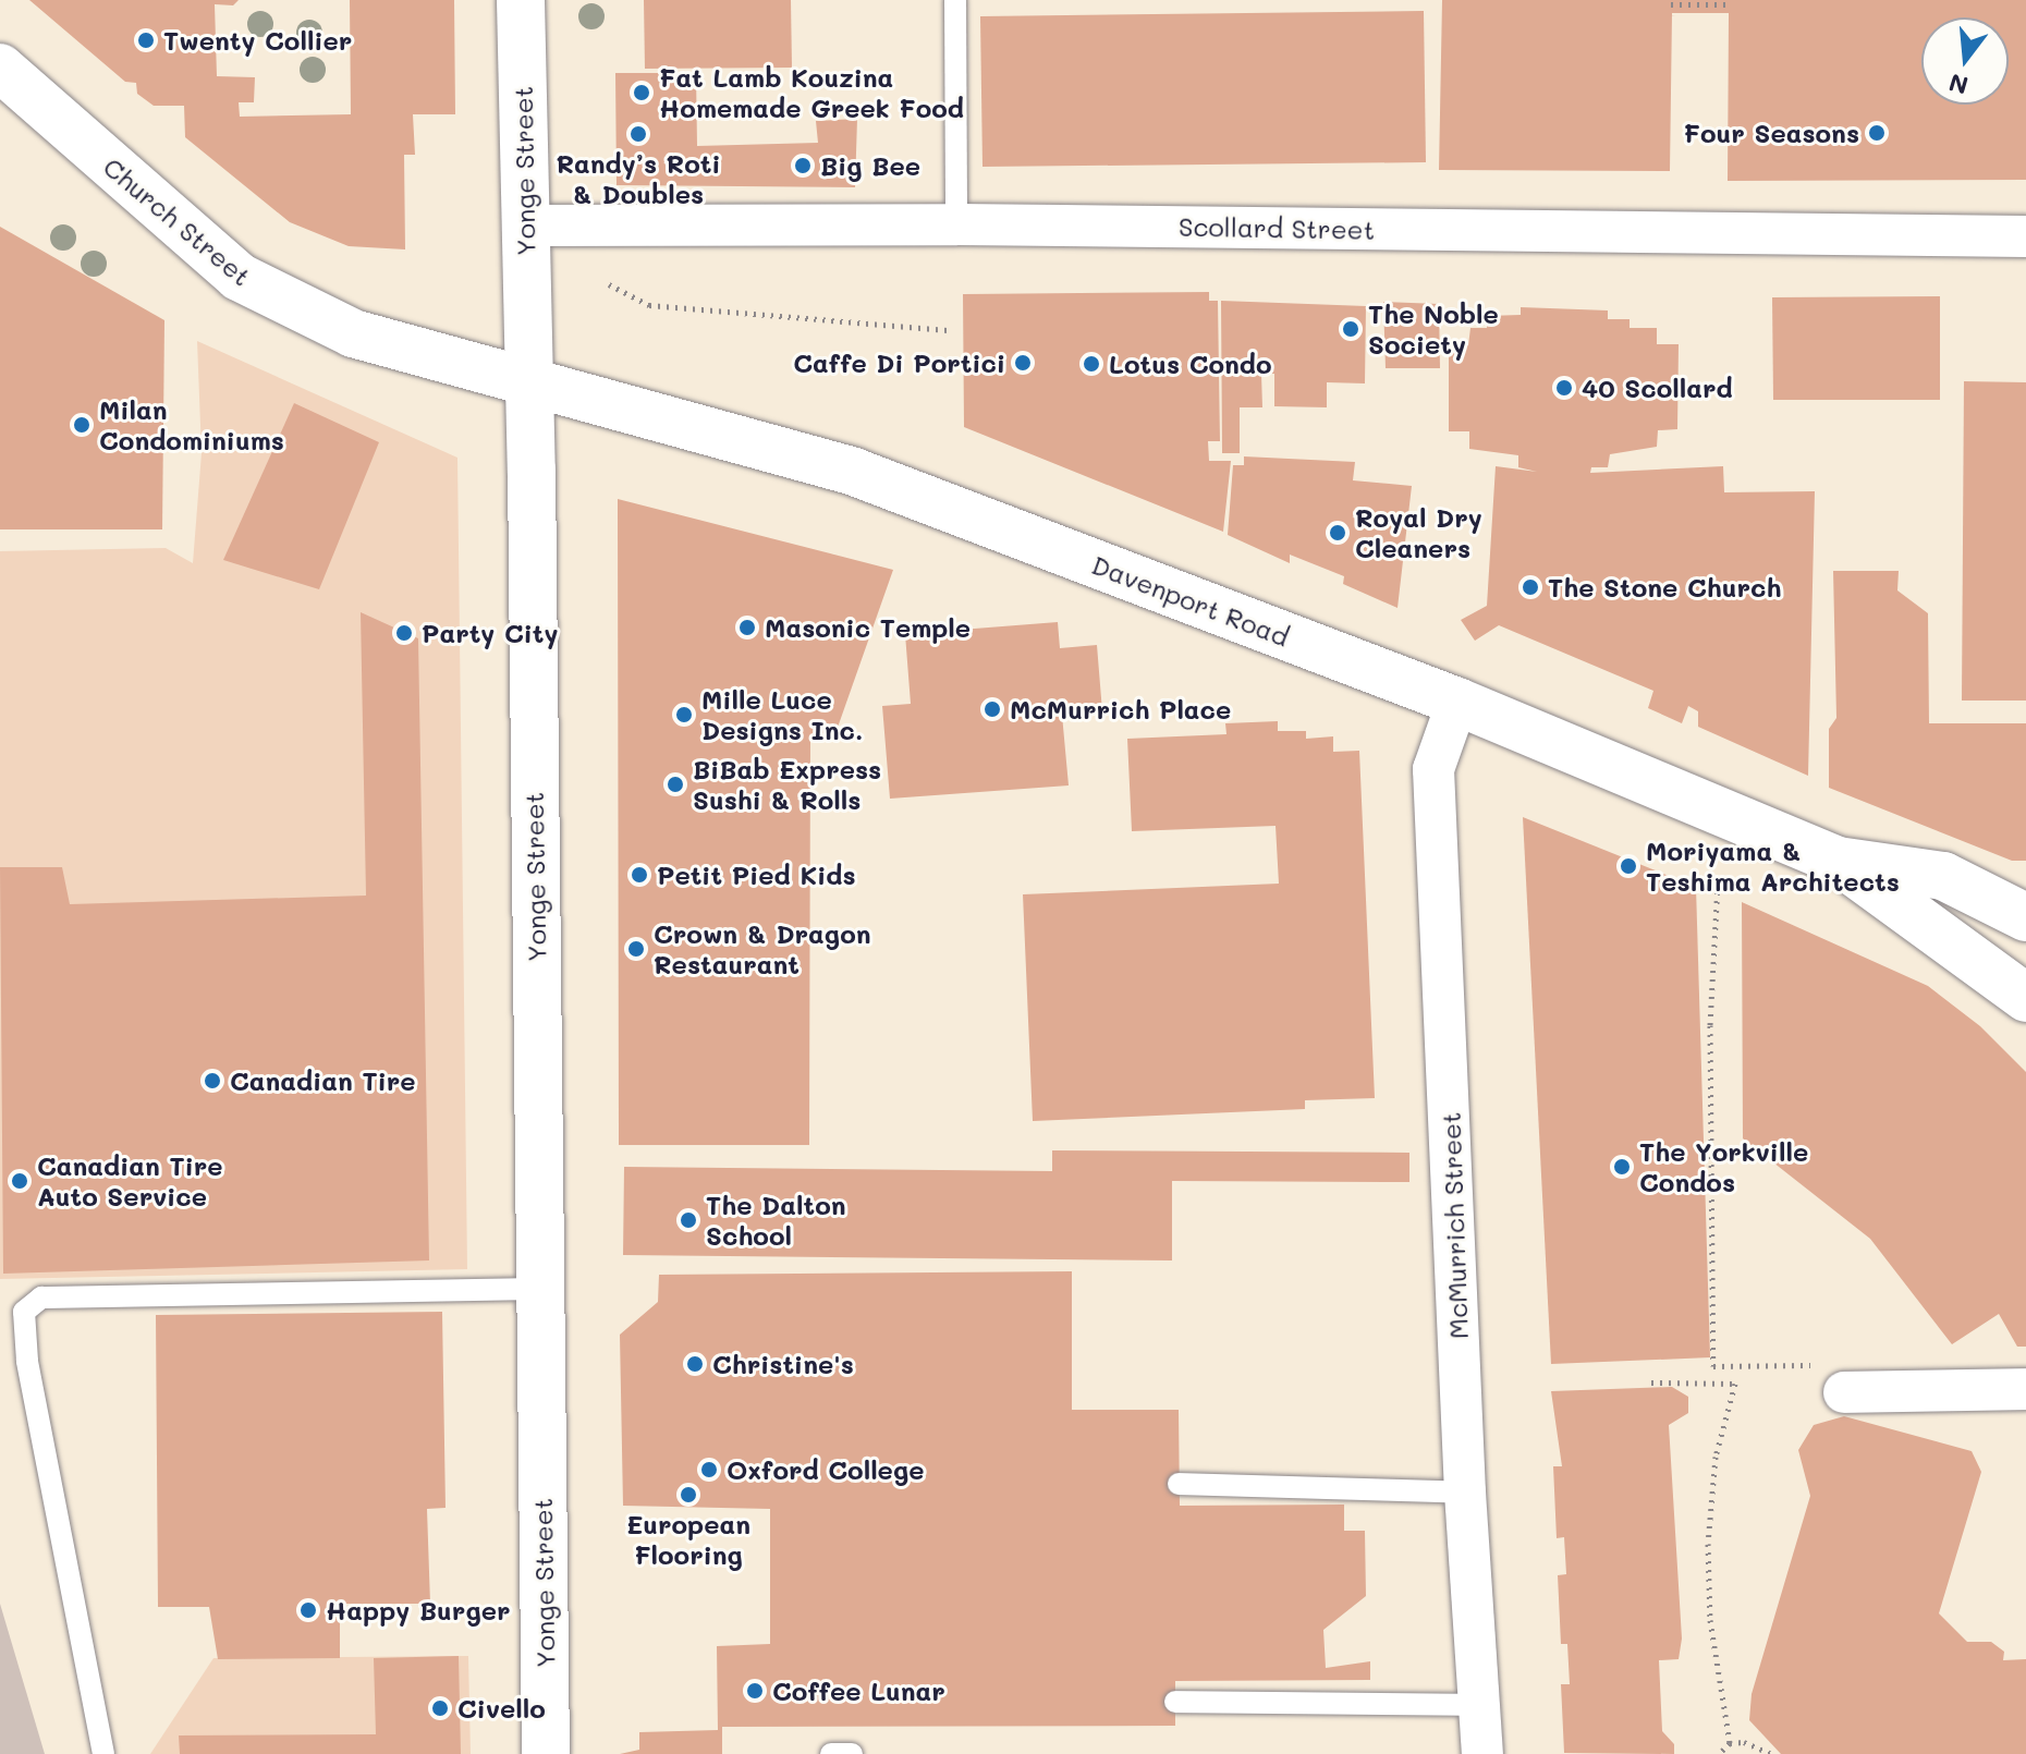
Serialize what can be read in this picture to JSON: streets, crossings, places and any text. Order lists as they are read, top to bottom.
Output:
{
  "streets": {
    "main road": ["Yonge Street", "Church Street", "Davenport Road"],
    "street": ["Scollard Street", "McMurrich Street"]
  },
  "crossings": [
    ["Yonge Street", "Church Street"],
    ["Yonge Street", "Scollard Street"],
    ["Yonge Street", "Davenport Road"],
    ["Church Street", "Davenport Road"],
    ["Davenport Road", "McMurrich Street"]
  ],
  "places": [
    "Twenty Collier",
    "Fat Lamb Kouzina Homemade Greek Food",
    "Four Seasons",
    "Randy’s Roti & Doubles",
    "Big Bee",
    "The Noble Society",
    "Caffe Di Portici",
    "Lotus Condo",
    "40 Scollard",
    "Milan Condominiums",
    "Royal Dry Cleaners",
    "The Stone Church",
    "Masonic Temple",
    "Party City",
    "McMurrich Place",
    "Mille Luce Designs Inc.",
    "BiBab Express Sushi & Rolls",
    "Moriyama & Teshima Architects",
    "Petit Pied Kids",
    "Crown & Dragon Restaurant",
    "Canadian Tire",
    "The Yorkville Condos",
    "Canadian Tire Auto Service",
    "The Dalton School",
    "Christine's",
    "Oxford College",
    "European Flooring",
    "Happy Burger",
    "Coffee Lunar",
    "Civello"
  ],
  "north": "bottom"
}
